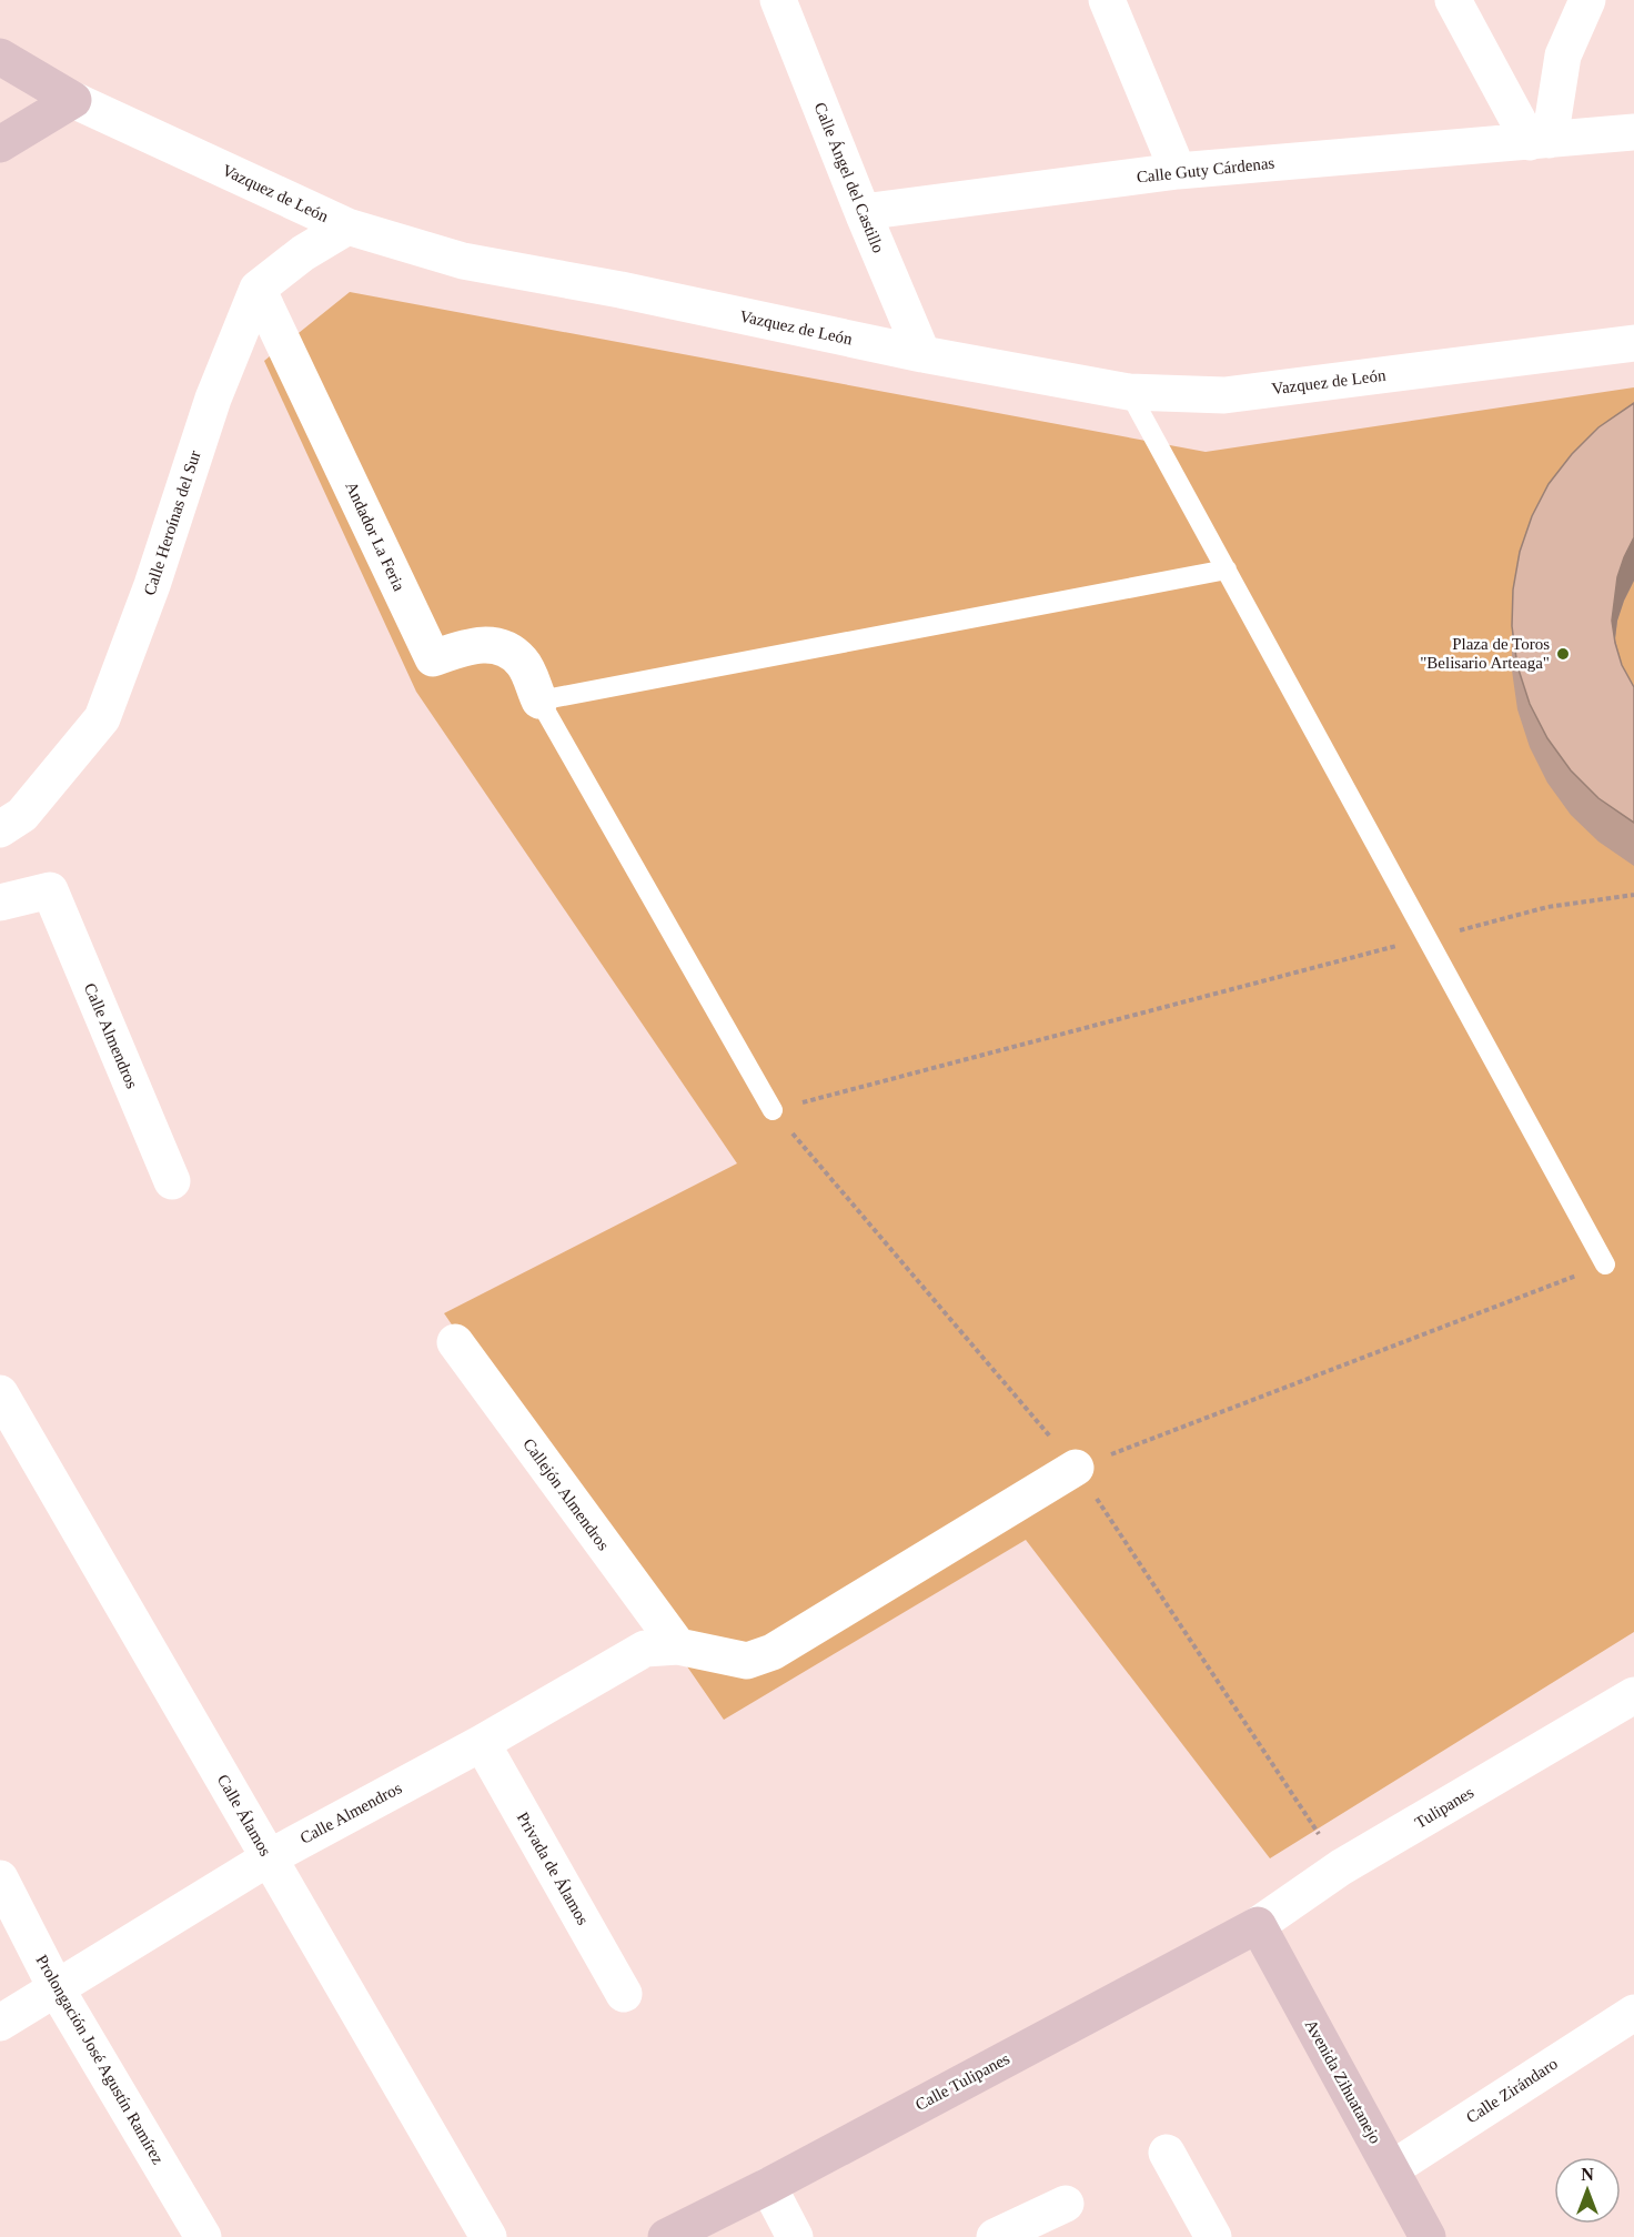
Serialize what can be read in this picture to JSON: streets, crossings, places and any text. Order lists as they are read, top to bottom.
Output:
{
  "streets": {
    "street": [
      "Calle Guty Cárdenas",
      "Calle Ángel del Castillo",
      "Vazquez de León",
      "Calle Heroínas del Sur",
      "Andador La Feria",
      "Calle Almendros",
      "Callejón Almendros",
      "Tulipanes",
      "Calle Álamos",
      "Privada de Álamos",
      "Prolongación José Agustín Ramírez",
      "Calle Tulipanes",
      "Avenida Zihuatanejo",
      "Calle Zirándaro"
    ]
  },
  "crossings": [
    ["Calle Guty Cárdenas", "Calle Ángel del Castillo"],
    ["Calle Ángel del Castillo", "Vazquez de León"],
    ["Calle Heroínas del Sur", "Andador La Feria"],
    ["Calle Almendros", "Callejón Almendros"],
    ["Calle Almendros", "Calle Álamos"],
    ["Calle Almendros", "Privada de Álamos"],
    ["Calle Almendros", "Prolongación José Agustín Ramírez"],
    ["Tulipanes", "Calle Tulipanes"],
    ["Tulipanes", "Avenida Zihuatanejo"],
    ["Calle Tulipanes", "Avenida Zihuatanejo"],
    ["Avenida Zihuatanejo", "Calle Zirándaro"]
  ],
  "places": ["Plaza de Toros \"Belisario Arteaga\""],
  "north": "top"
}
